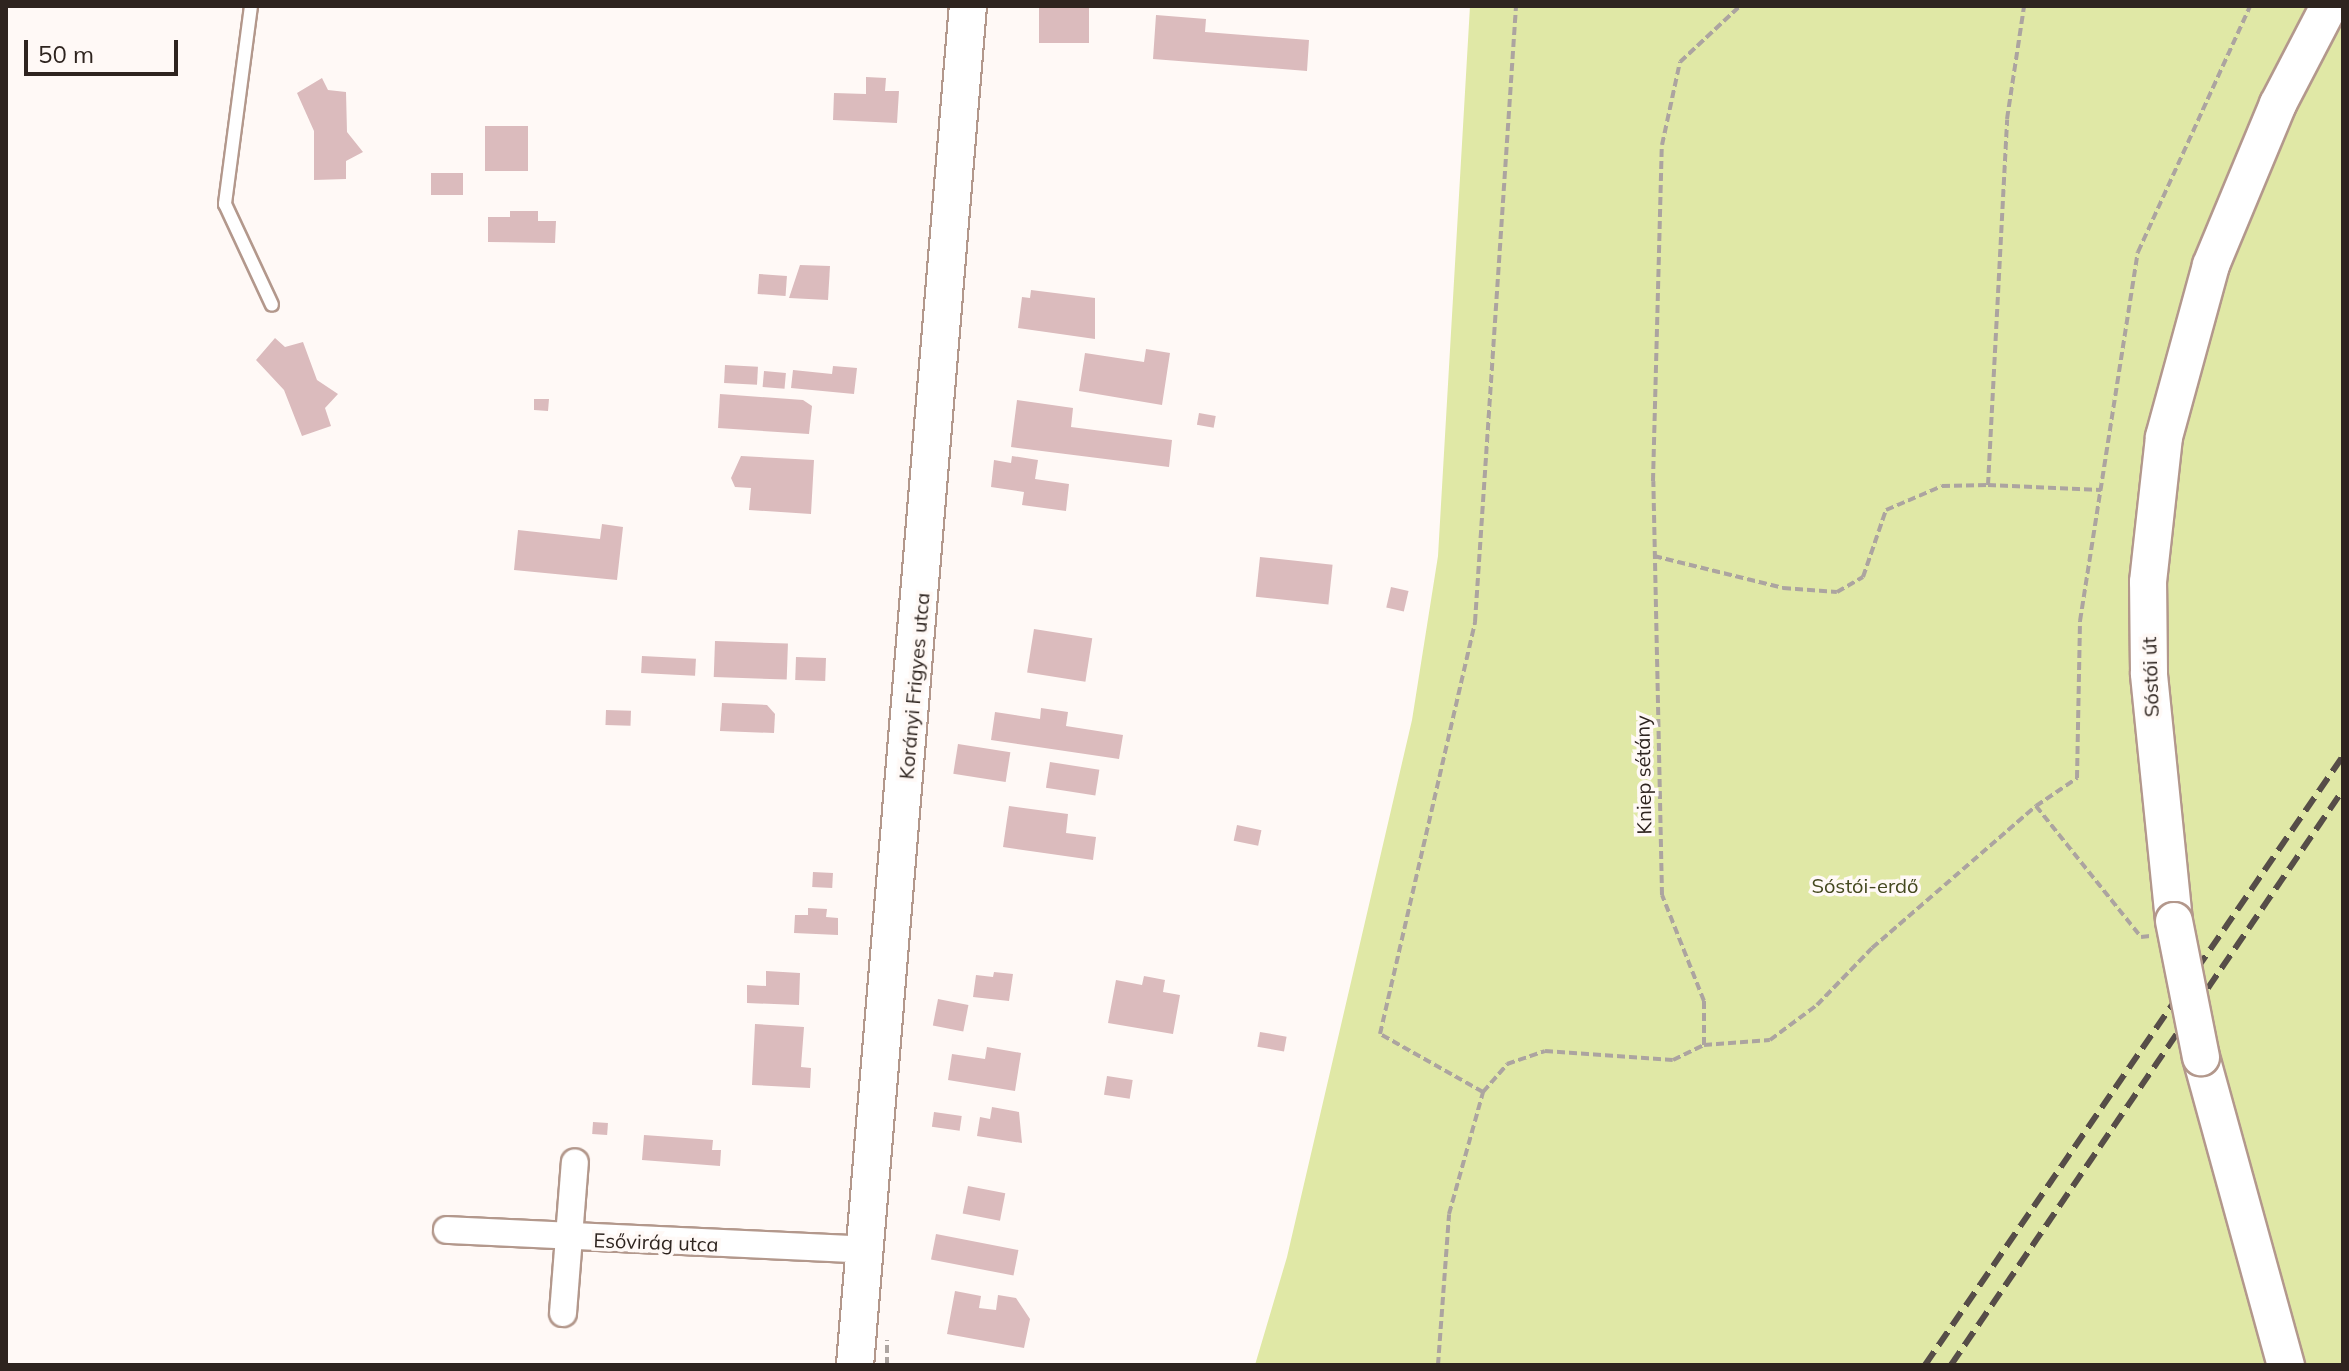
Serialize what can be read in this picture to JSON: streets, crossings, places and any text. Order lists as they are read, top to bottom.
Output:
{
  "streets": {
    "main road": ["Sóstói út", "Korányi Frigyes utca"],
    "street": ["Esővirág utca"],
    "path": ["Kniep sétány"]
  },
  "crossings": [
    ["Korányi Frigyes utca", "Esővirág utca"]
  ],
  "parks": ["Sóstói-erdő"],
  "scale_bar": "50 m"
}
